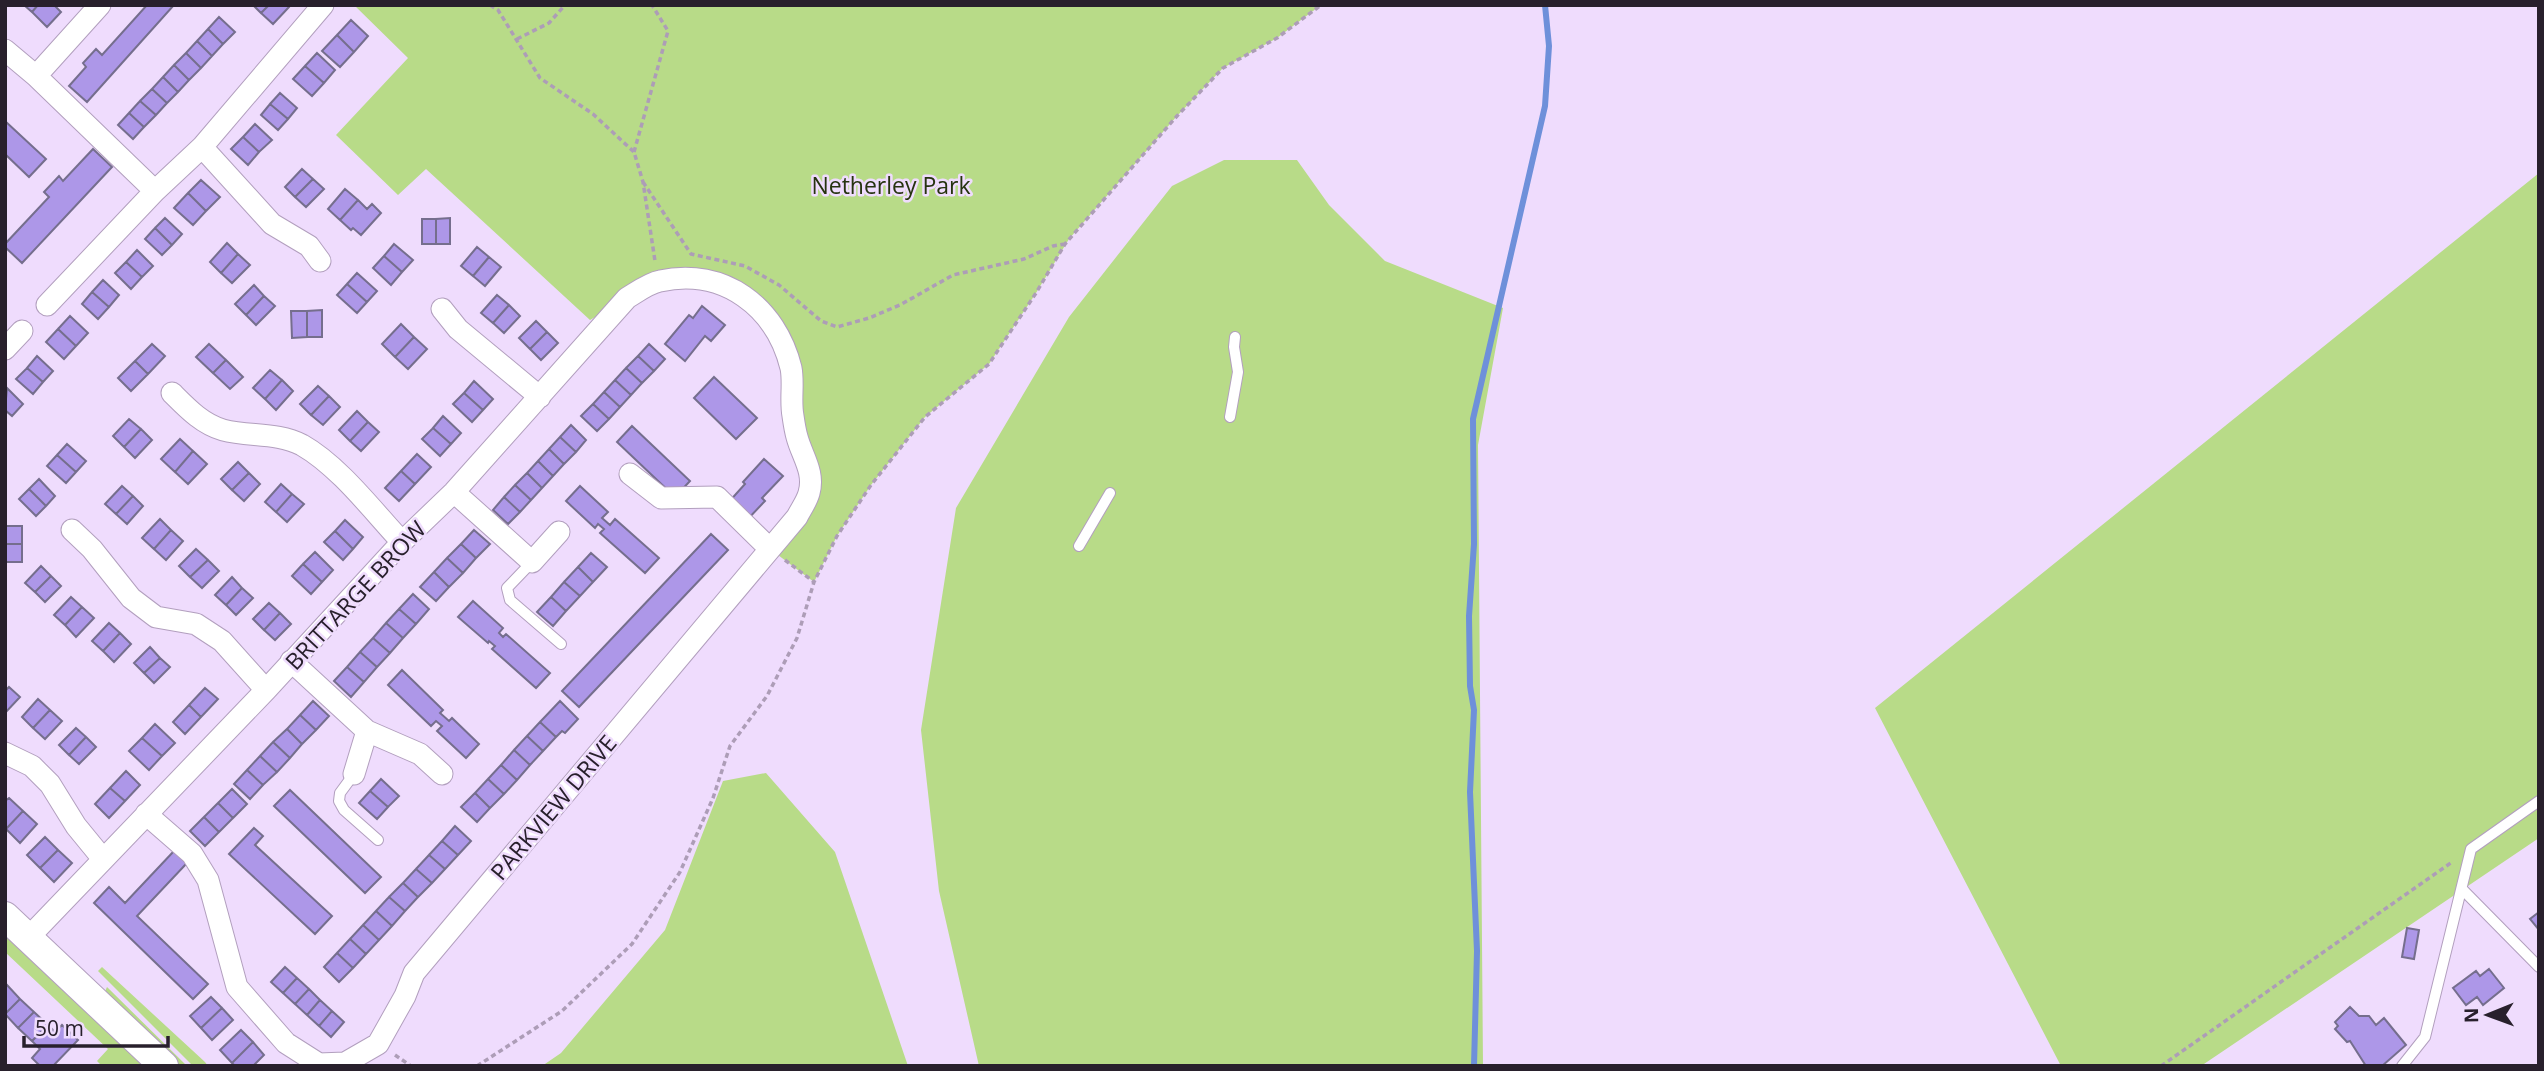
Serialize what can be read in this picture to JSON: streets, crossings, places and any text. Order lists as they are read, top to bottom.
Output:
{
  "streets": {
    "street": ["BRITTARGE BROW", "PARKVIEW DRIVE"]
  },
  "crossings": [
    ["BRITTARGE BROW", "PARKVIEW DRIVE"]
  ],
  "parks": ["Netherley Park"],
  "scale_bar": "50 m",
  "north": "left"
}
